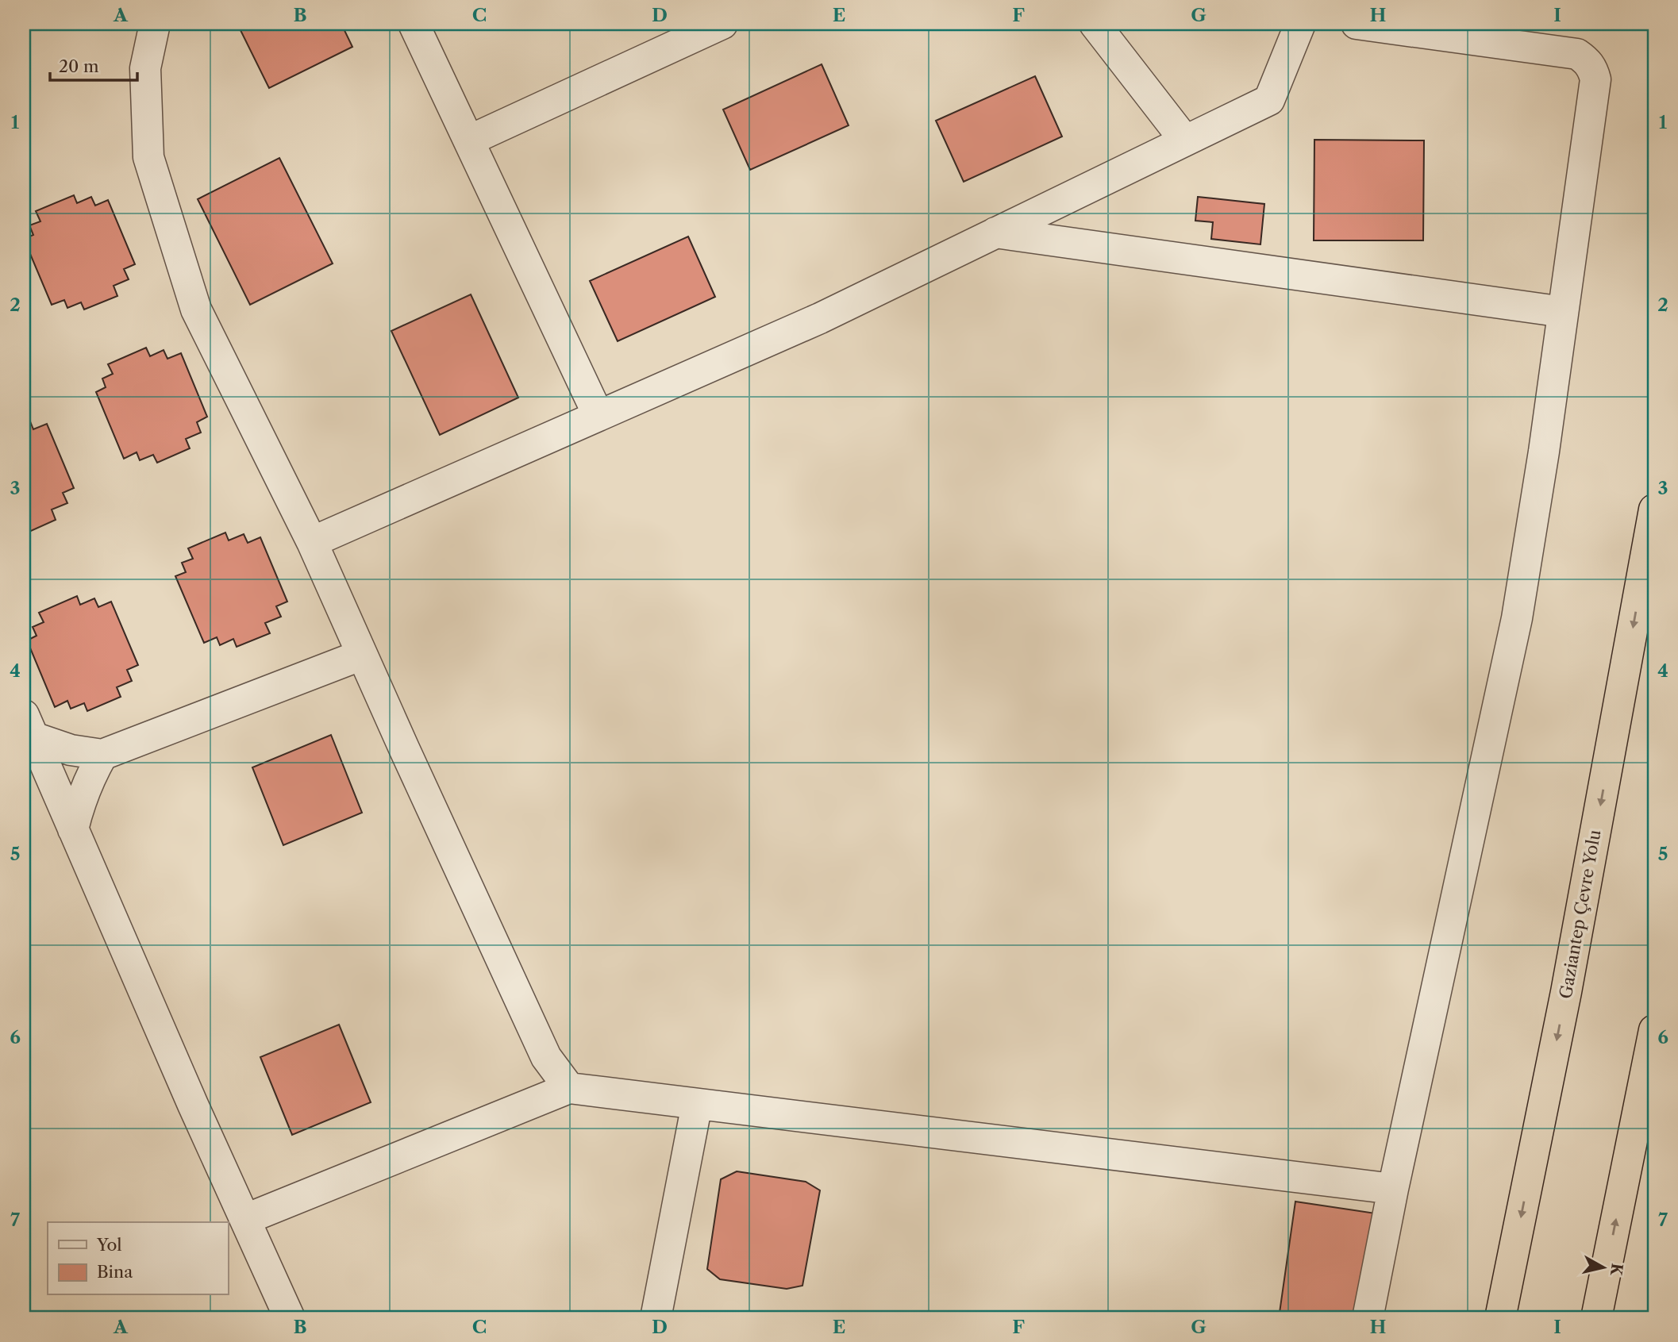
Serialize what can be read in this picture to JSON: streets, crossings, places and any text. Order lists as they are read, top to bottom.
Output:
{
  "streets": {
    "highway": ["Gaziantep Çevre Yolu"]
  },
  "legend": ["Yol", "Bina"],
  "scale_bar": "20 m",
  "north": "right",
  "grid": {
    "columns": [
      "A",
      "B",
      "C",
      "D",
      "E",
      "F",
      "G",
      "H",
      "I"
    ],
    "rows": [
      "1",
      "2",
      "3",
      "4",
      "5",
      "6",
      "7"
    ]
  }
}
